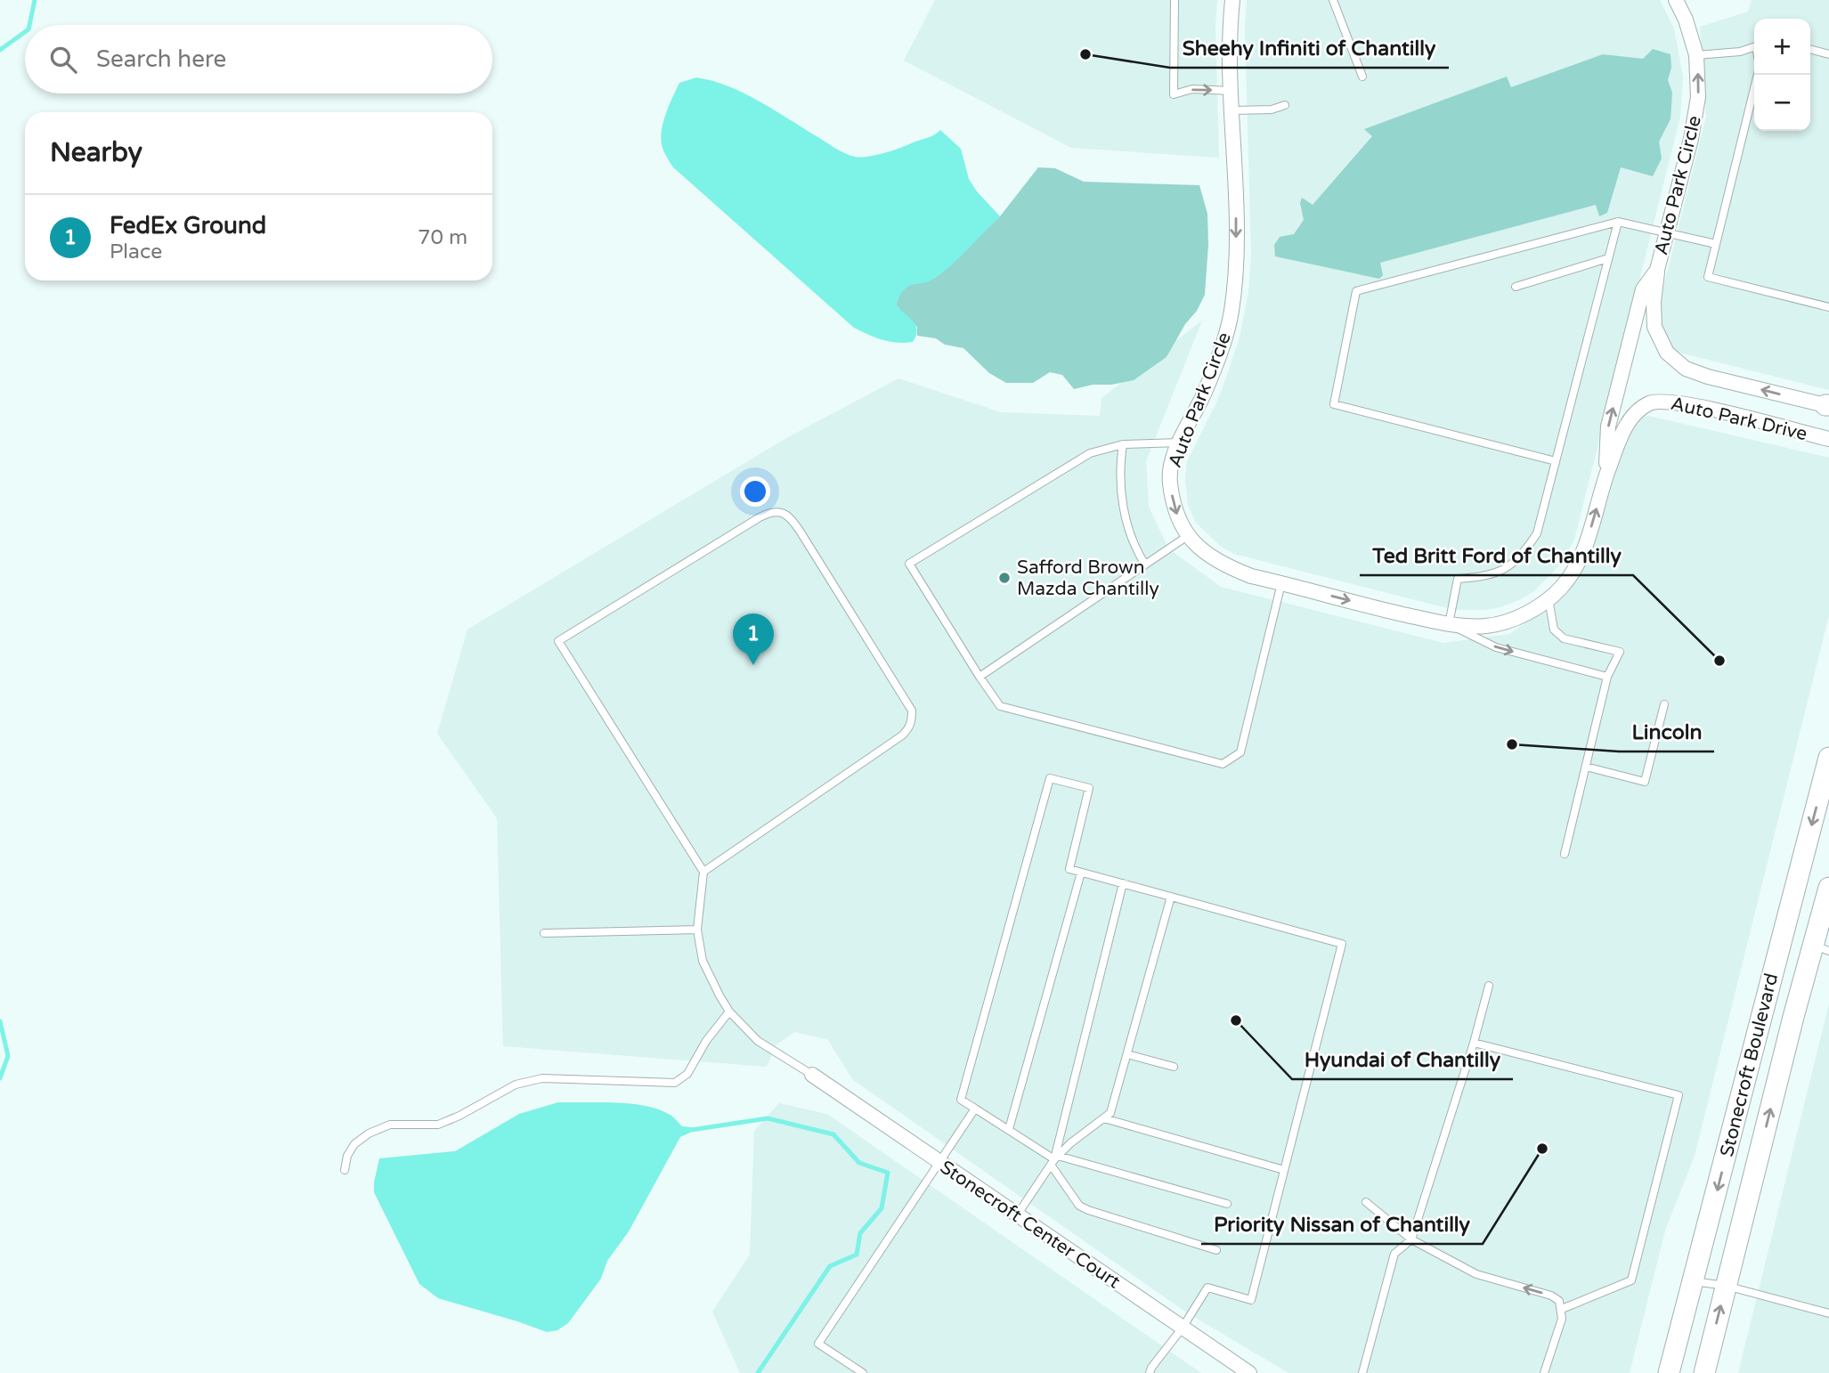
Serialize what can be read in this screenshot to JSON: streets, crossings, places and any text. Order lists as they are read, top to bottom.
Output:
{
  "streets": {
    "main road": ["Stonecroft Boulevard"],
    "street": ["Auto Park Circle", "Auto Park Drive", "Stonecroft Center Court"]
  },
  "crossings": [
    ["Auto Park Circle", "Auto Park Drive"]
  ],
  "one_way": ["Auto Park Drive"],
  "places": [
    "Sheehy Infiniti of Chantilly",
    "Safford Brown Mazda Chantilly",
    "Ted Britt Ford of Chantilly",
    "Lincoln",
    "Hyundai of Chantilly",
    "Priority Nissan of Chantilly"
  ],
  "page": {
    "map_buttons": ["+", "−"],
    "search": "Search here",
    "heading": "Nearby",
    "list": [
      {
        "mark": "1",
        "name": "FedEx Ground",
        "note": "Place",
        "value": "70 m"
      }
    ],
    "pins": "1"
  }
}
